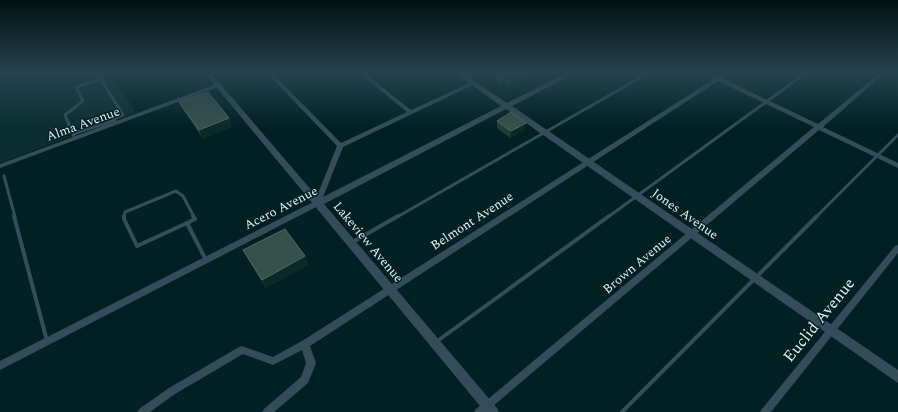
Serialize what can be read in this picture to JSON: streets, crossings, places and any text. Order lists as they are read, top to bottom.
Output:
{
  "streets": {
    "street": [
      "Alma Avenue",
      "Acero Avenue",
      "Jones Avenue",
      "Belmont Avenue",
      "Lakeview Avenue",
      "Brown Avenue",
      "Euclid Avenue"
    ]
  },
  "crossings": [
    ["Acero Avenue", "Jones Avenue"],
    ["Acero Avenue", "Lakeview Avenue"],
    ["Jones Avenue", "Belmont Avenue"],
    ["Jones Avenue", "Brown Avenue"],
    ["Jones Avenue", "Euclid Avenue"],
    ["Belmont Avenue", "Lakeview Avenue"],
    ["Lakeview Avenue", "Brown Avenue"]
  ]
}
